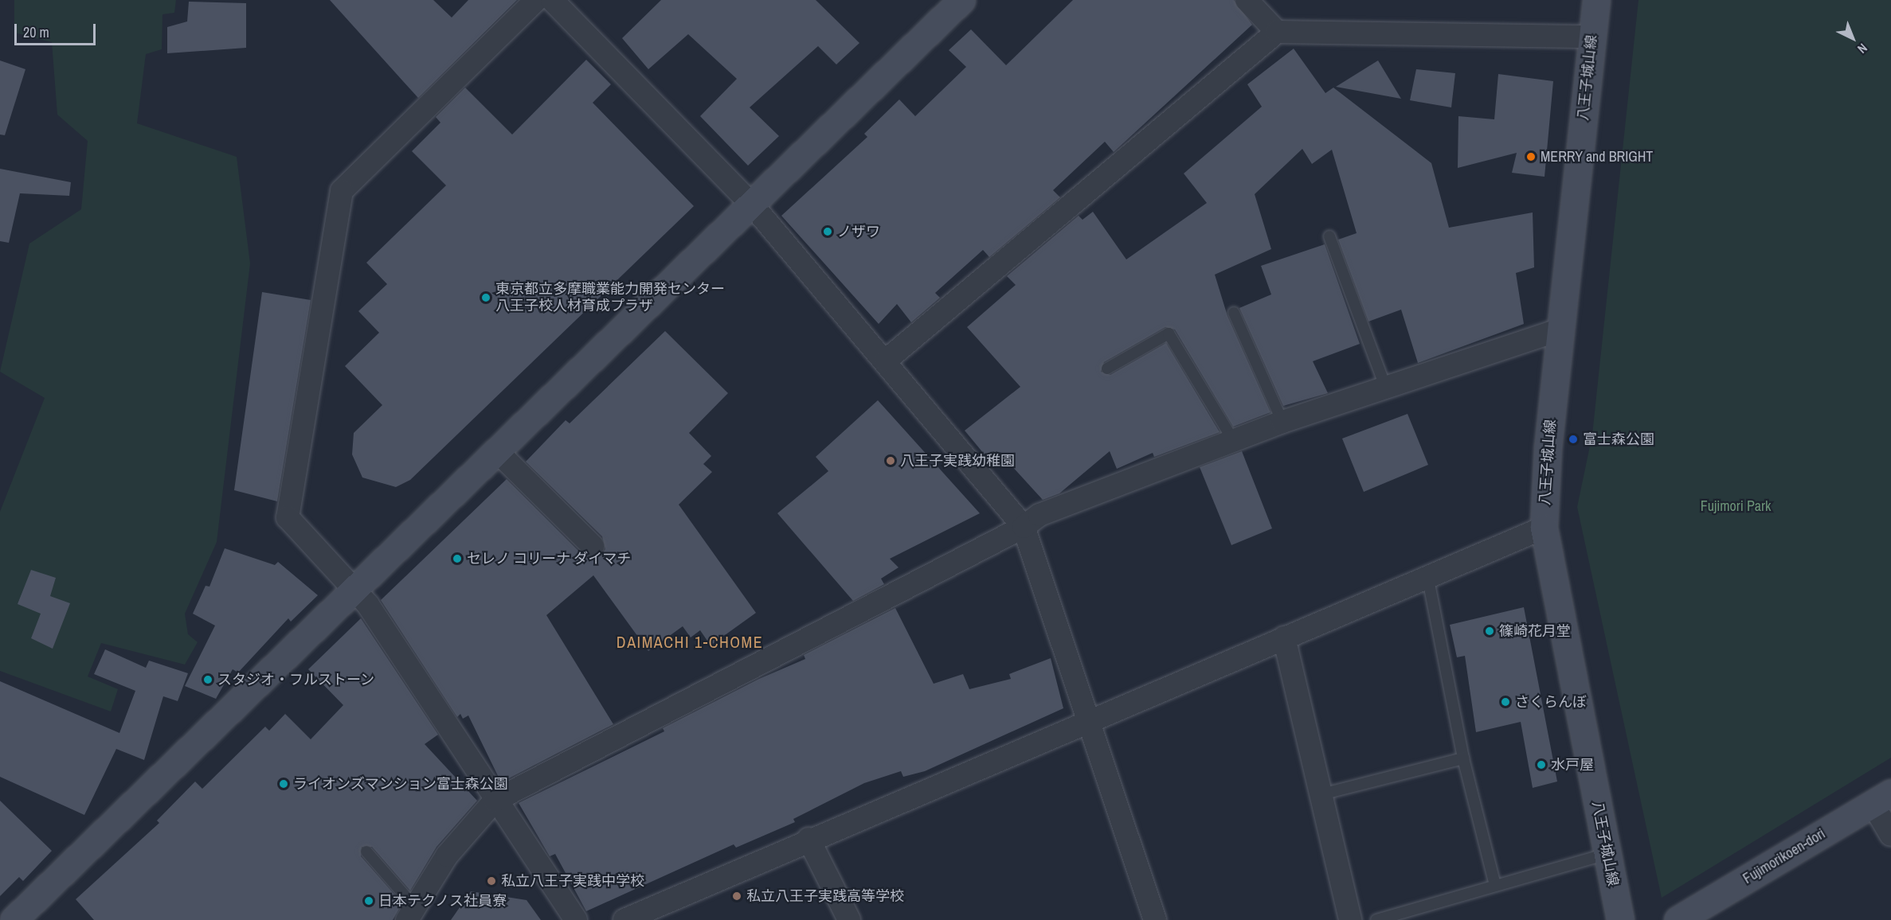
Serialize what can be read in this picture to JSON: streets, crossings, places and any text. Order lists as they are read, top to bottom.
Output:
{
  "streets": {
    "street": ["八王子城山線", "Fujimorikoen-dori"]
  },
  "districts": ["DAIMACHI 1-CHOME"],
  "parks": ["Fujimori Park"],
  "places": [
    "MERRY and BRIGHT",
    "ノザワ",
    "東京都立多摩職業能力開発センター 八王子校人材育成プラザ",
    "富士森公園",
    "八王子実践幼稚園",
    "セレノ コリーナ ダイマチ",
    "篠崎花月堂",
    "スタジオ・フルストーン",
    "さくらんぼ",
    "水戸屋",
    "ライオンズマンション富士森公園",
    "私立八王子実践中学校",
    "私立八王子実践高等学校",
    "日本テクノス社員寮"
  ],
  "scale_bar": "20 m",
  "north": "bottom right"
}
